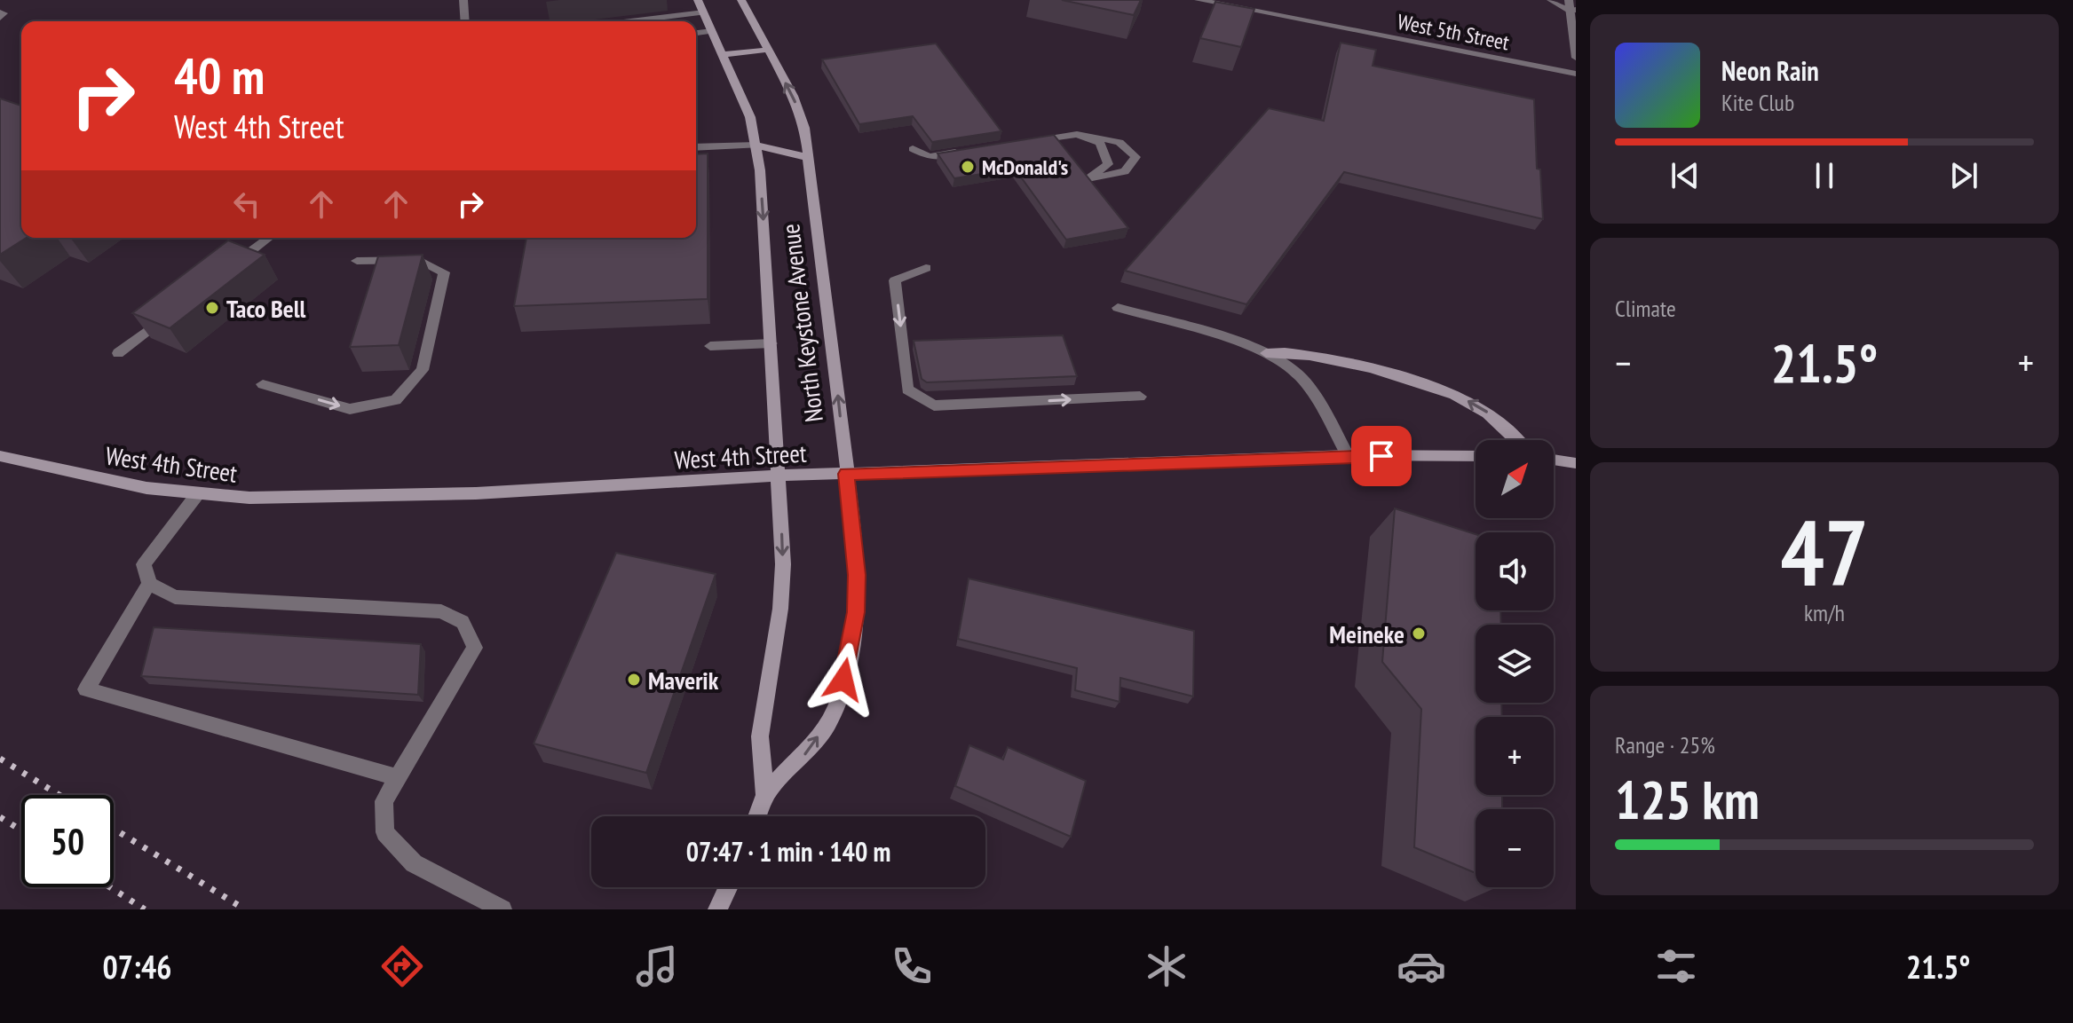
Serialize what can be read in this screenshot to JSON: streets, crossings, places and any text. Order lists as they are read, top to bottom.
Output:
{
  "streets": {
    "main road": ["North Keystone Avenue", "West 4th Street"],
    "street": ["West 5th Street"]
  },
  "crossings": [
    ["North Keystone Avenue", "West 4th Street"]
  ],
  "places": [
    "McDonald's",
    "Taco Bell",
    "Meineke",
    "Maverik"
  ],
  "north": "top right",
  "page": {
    "turn": ["40 m", "West 4th Street"],
    "song": ["Neon Rain", "Kite Club"],
    "tile": [
      "Climate",
      ["47", "km/h"],
      ["Range · 25%", "125 km"]
    ],
    "heat": ["−", "21.5°", "+"],
    "map_buttons": ["+", "−"],
    "limit": "50",
    "trip": "07:47 · 1 min · 140 m",
    "tabs": ["07:46", "21.5°"]
  }
}
